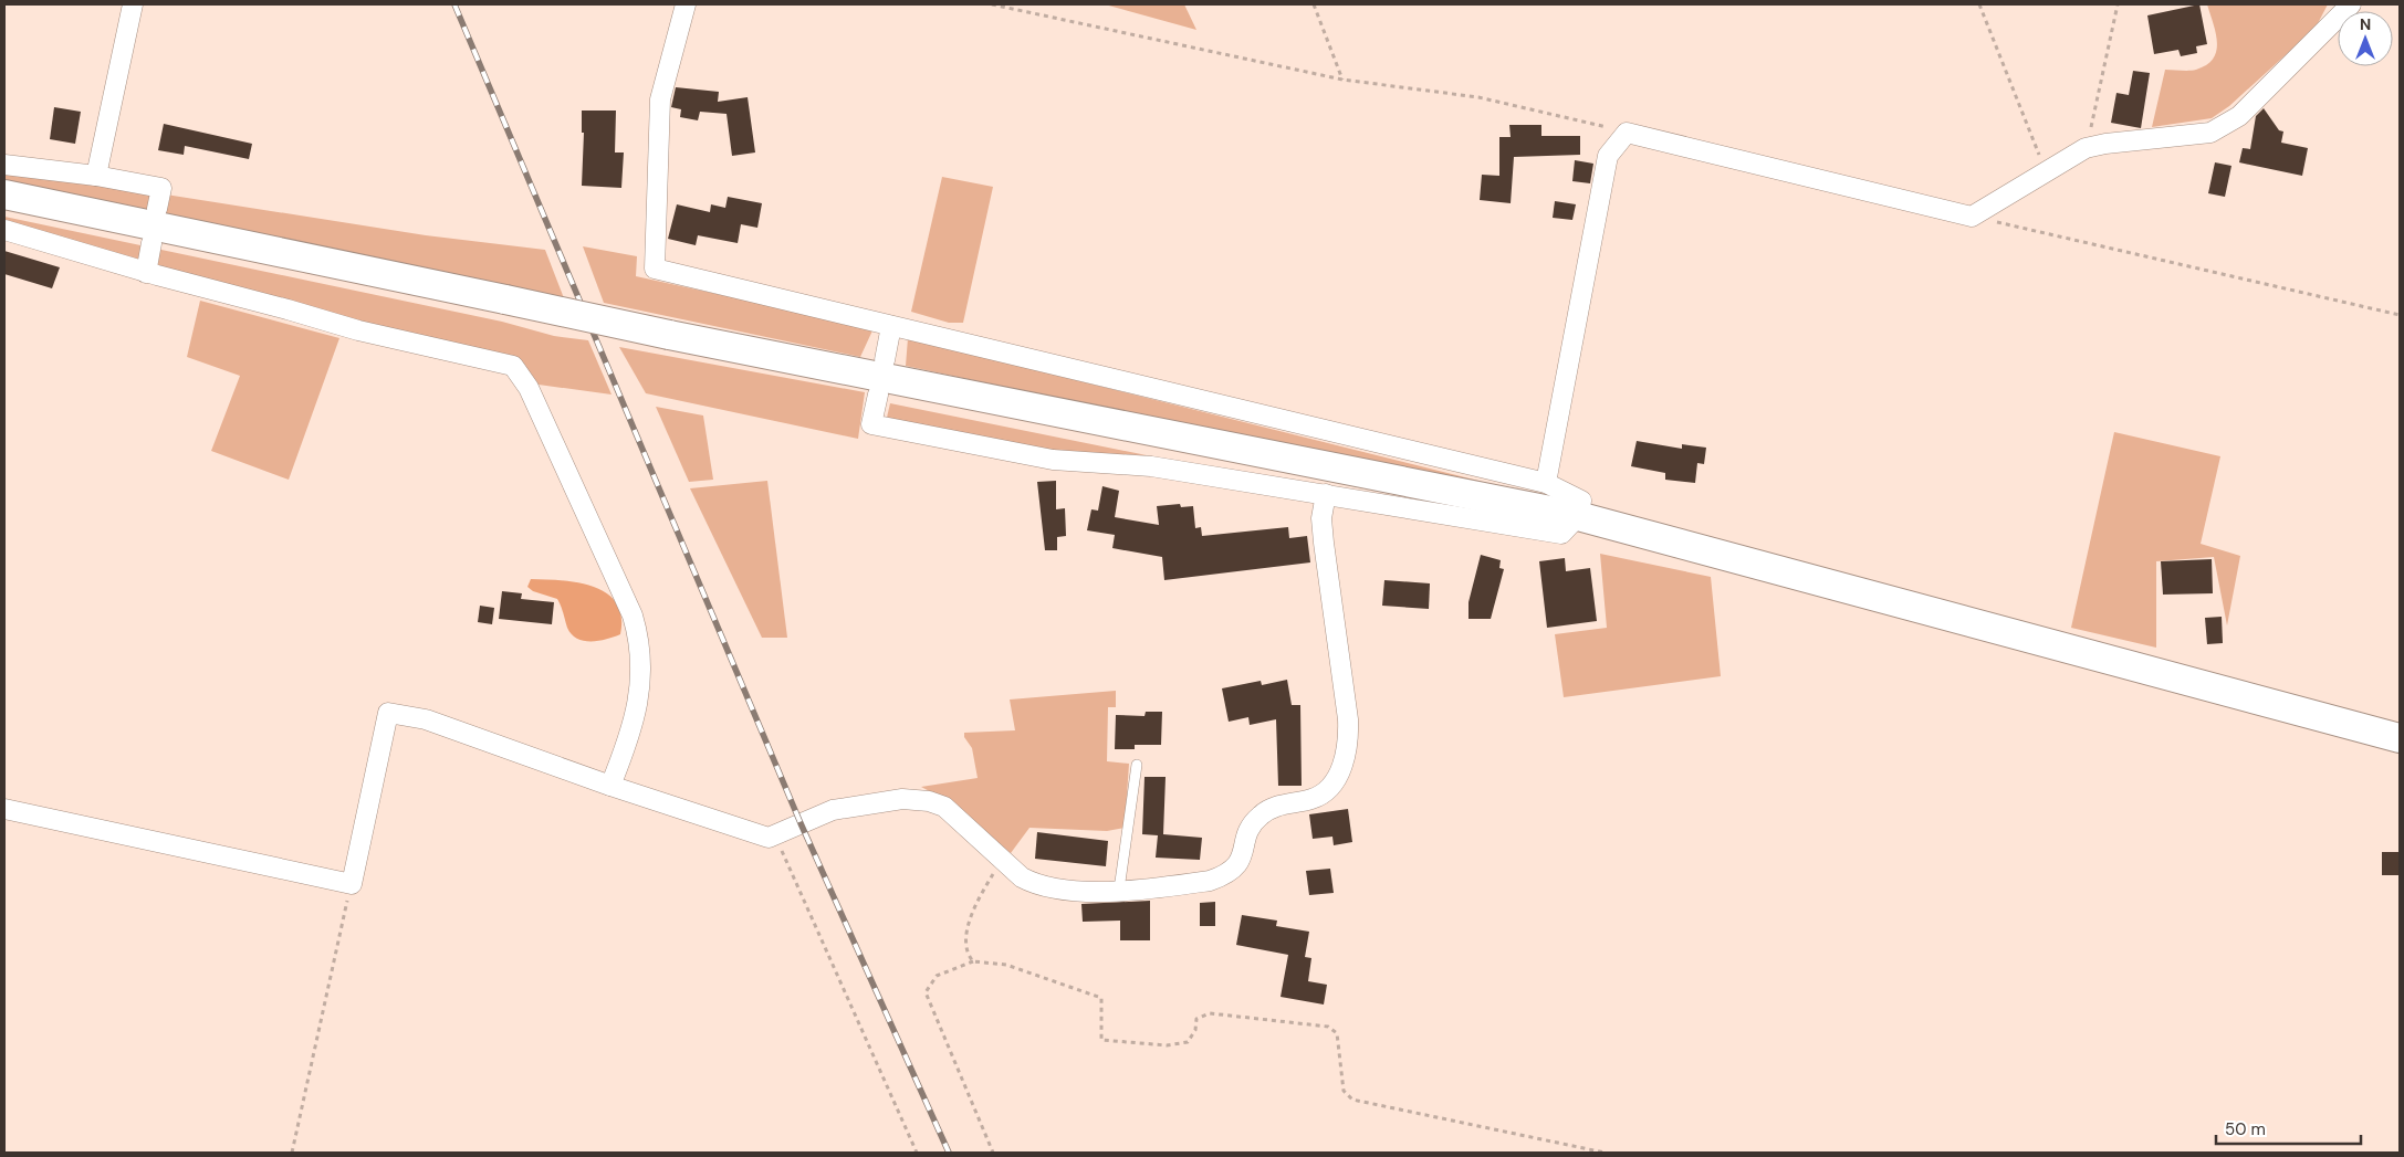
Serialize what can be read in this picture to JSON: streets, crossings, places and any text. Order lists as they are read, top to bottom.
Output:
{
  "scale_bar": "50 m",
  "north": "top"
}
